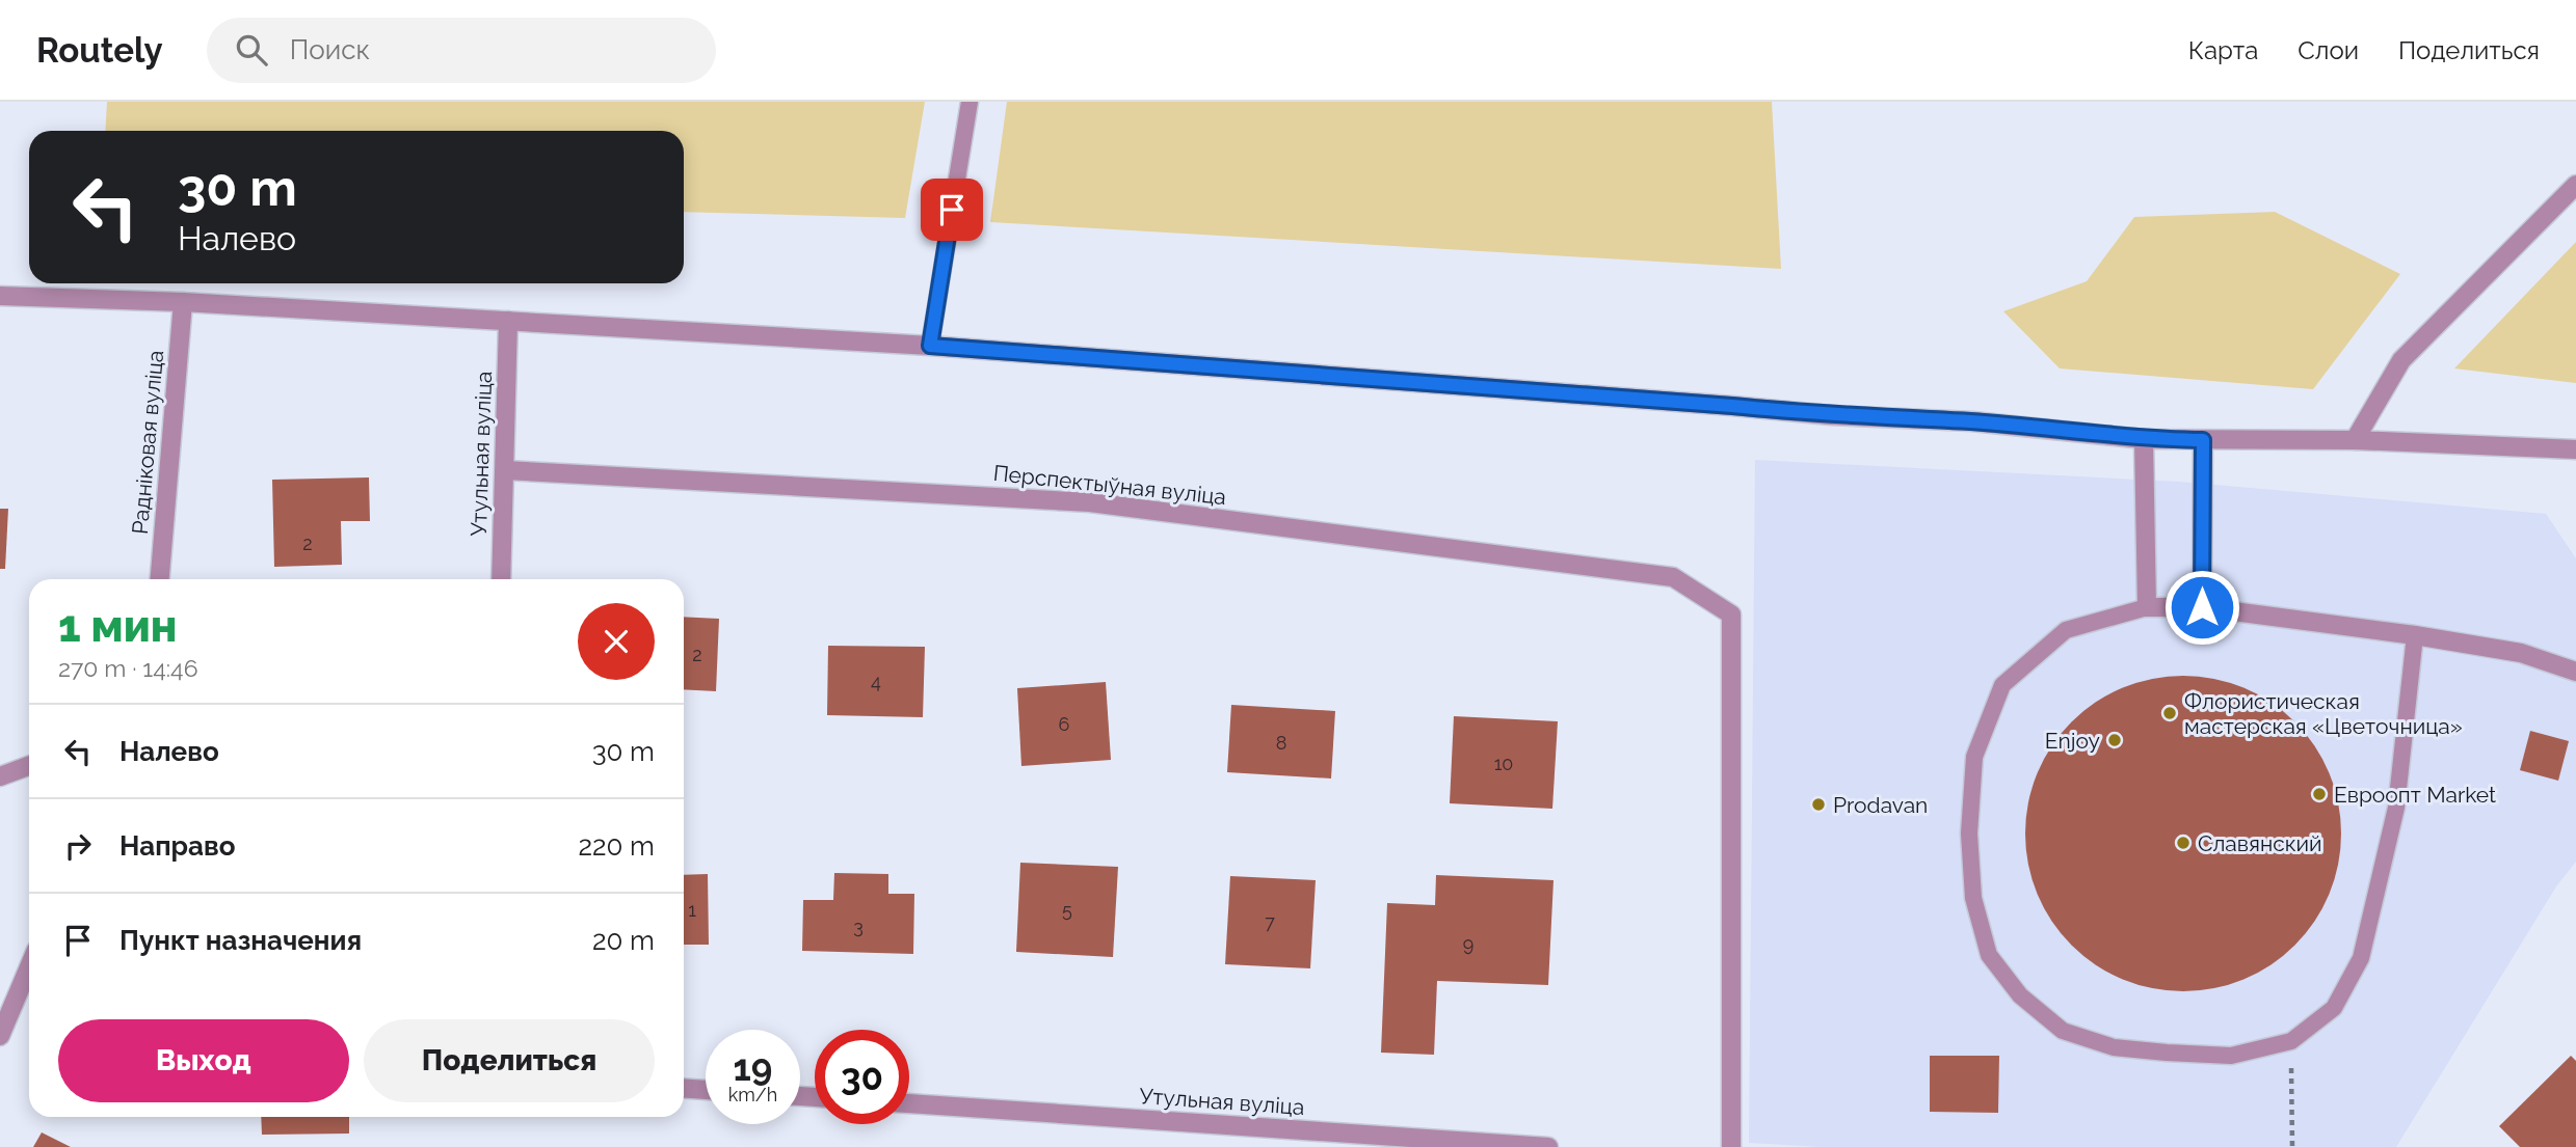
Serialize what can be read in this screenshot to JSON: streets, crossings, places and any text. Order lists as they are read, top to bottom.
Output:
{
  "streets": {
    "street": ["Радніковая вуліца", "Утульная вуліца", "Перспектыўная вуліца"]
  },
  "crossings": [
    ["Утульная вуліца", "Перспектыўная вуліца"]
  ],
  "places": [
    "Флористическая мастерская «Цветочница»",
    "Enjoy",
    "Евроопт Market",
    "Prodavan",
    "Славянский"
  ],
  "house_numbers": [
    "2",
    "2",
    "4",
    "6",
    "8",
    "10",
    "1",
    "5",
    "7",
    "3",
    "9"
  ],
  "page": {
    "header": "Routely",
    "search": "Поиск",
    "nav": ["Карта", "Слои", "Поделиться"],
    "turn": ["30 m", "Налево"],
    "heading": ["1 мин", "270 m · 14:46"],
    "list": [
      {
        "name": "Налево",
        "value": "30 m"
      },
      {
        "name": "Направо",
        "value": "220 m"
      },
      {
        "name": "Пункт назначения",
        "value": "20 m"
      }
    ],
    "buttons": ["Выход", "Поделиться"],
    "speed": "19 km/h",
    "limit": "30"
  }
}
